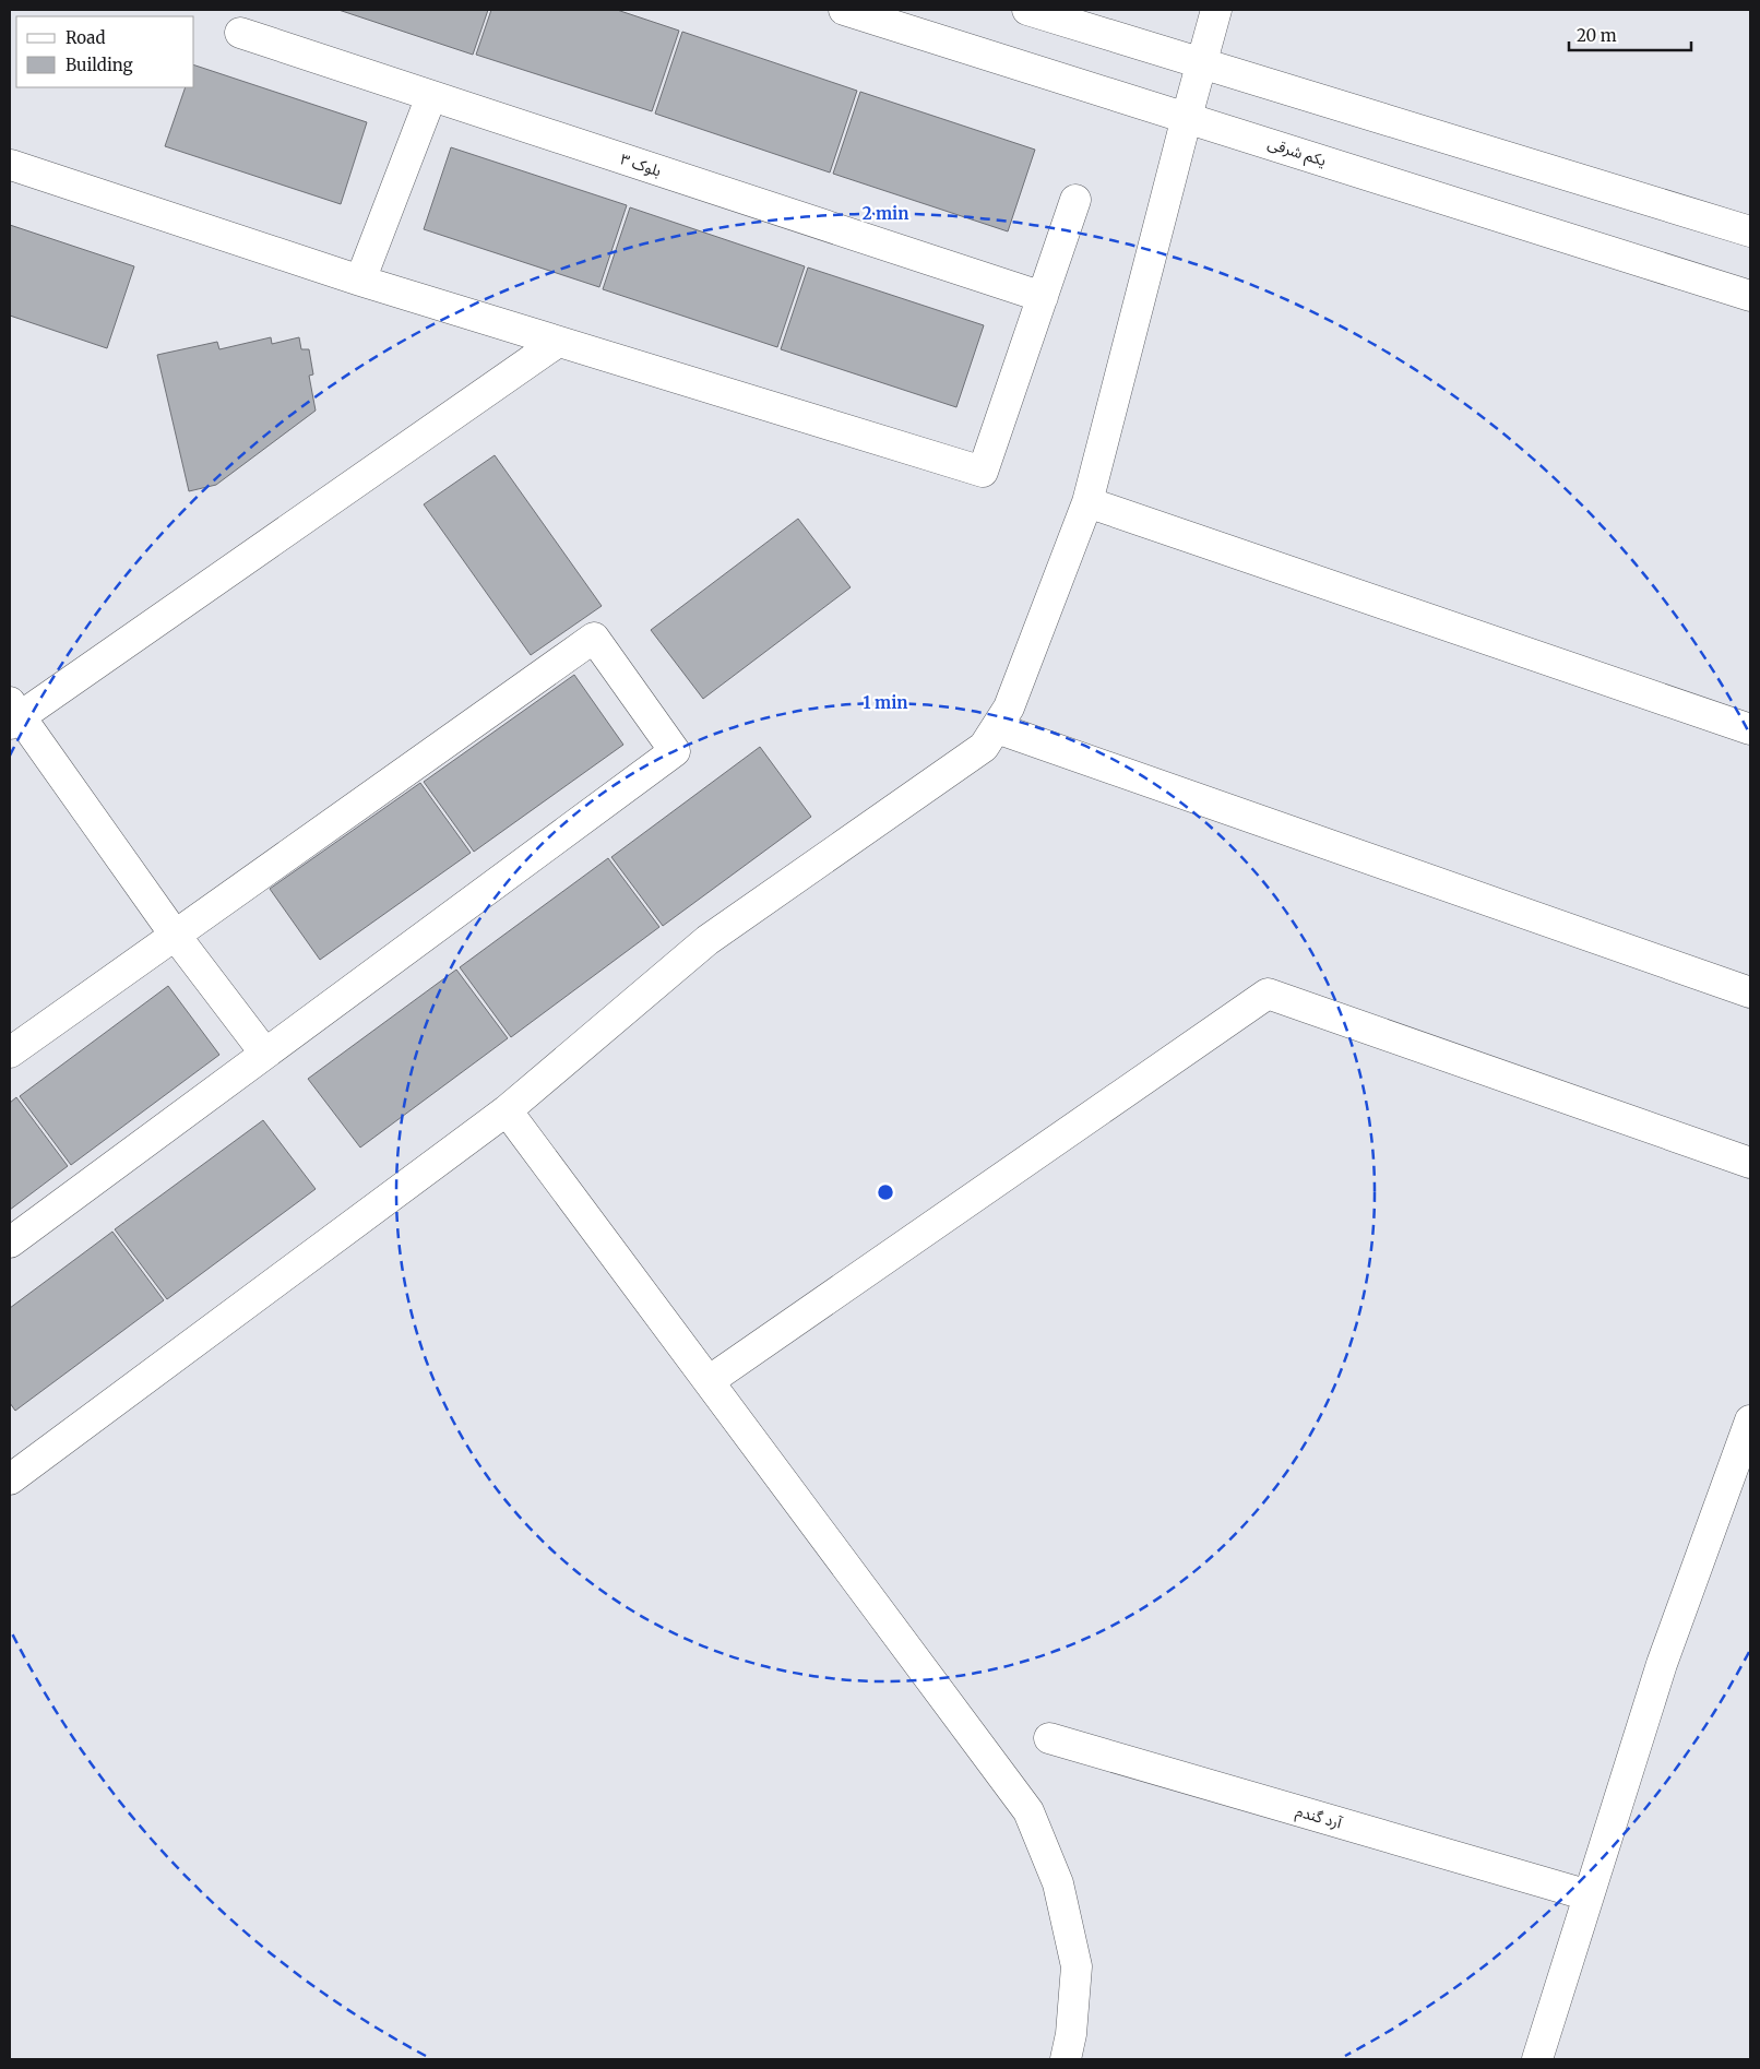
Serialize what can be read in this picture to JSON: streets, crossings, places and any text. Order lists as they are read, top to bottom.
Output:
{
  "streets": {
    "street": ["یکم شرقی", "بلوک ۳", "آرد گندم"]
  },
  "legend": ["Road", "Building"],
  "scale_bar": "20 m",
  "rings": ["2 min", "1 min"]
}
